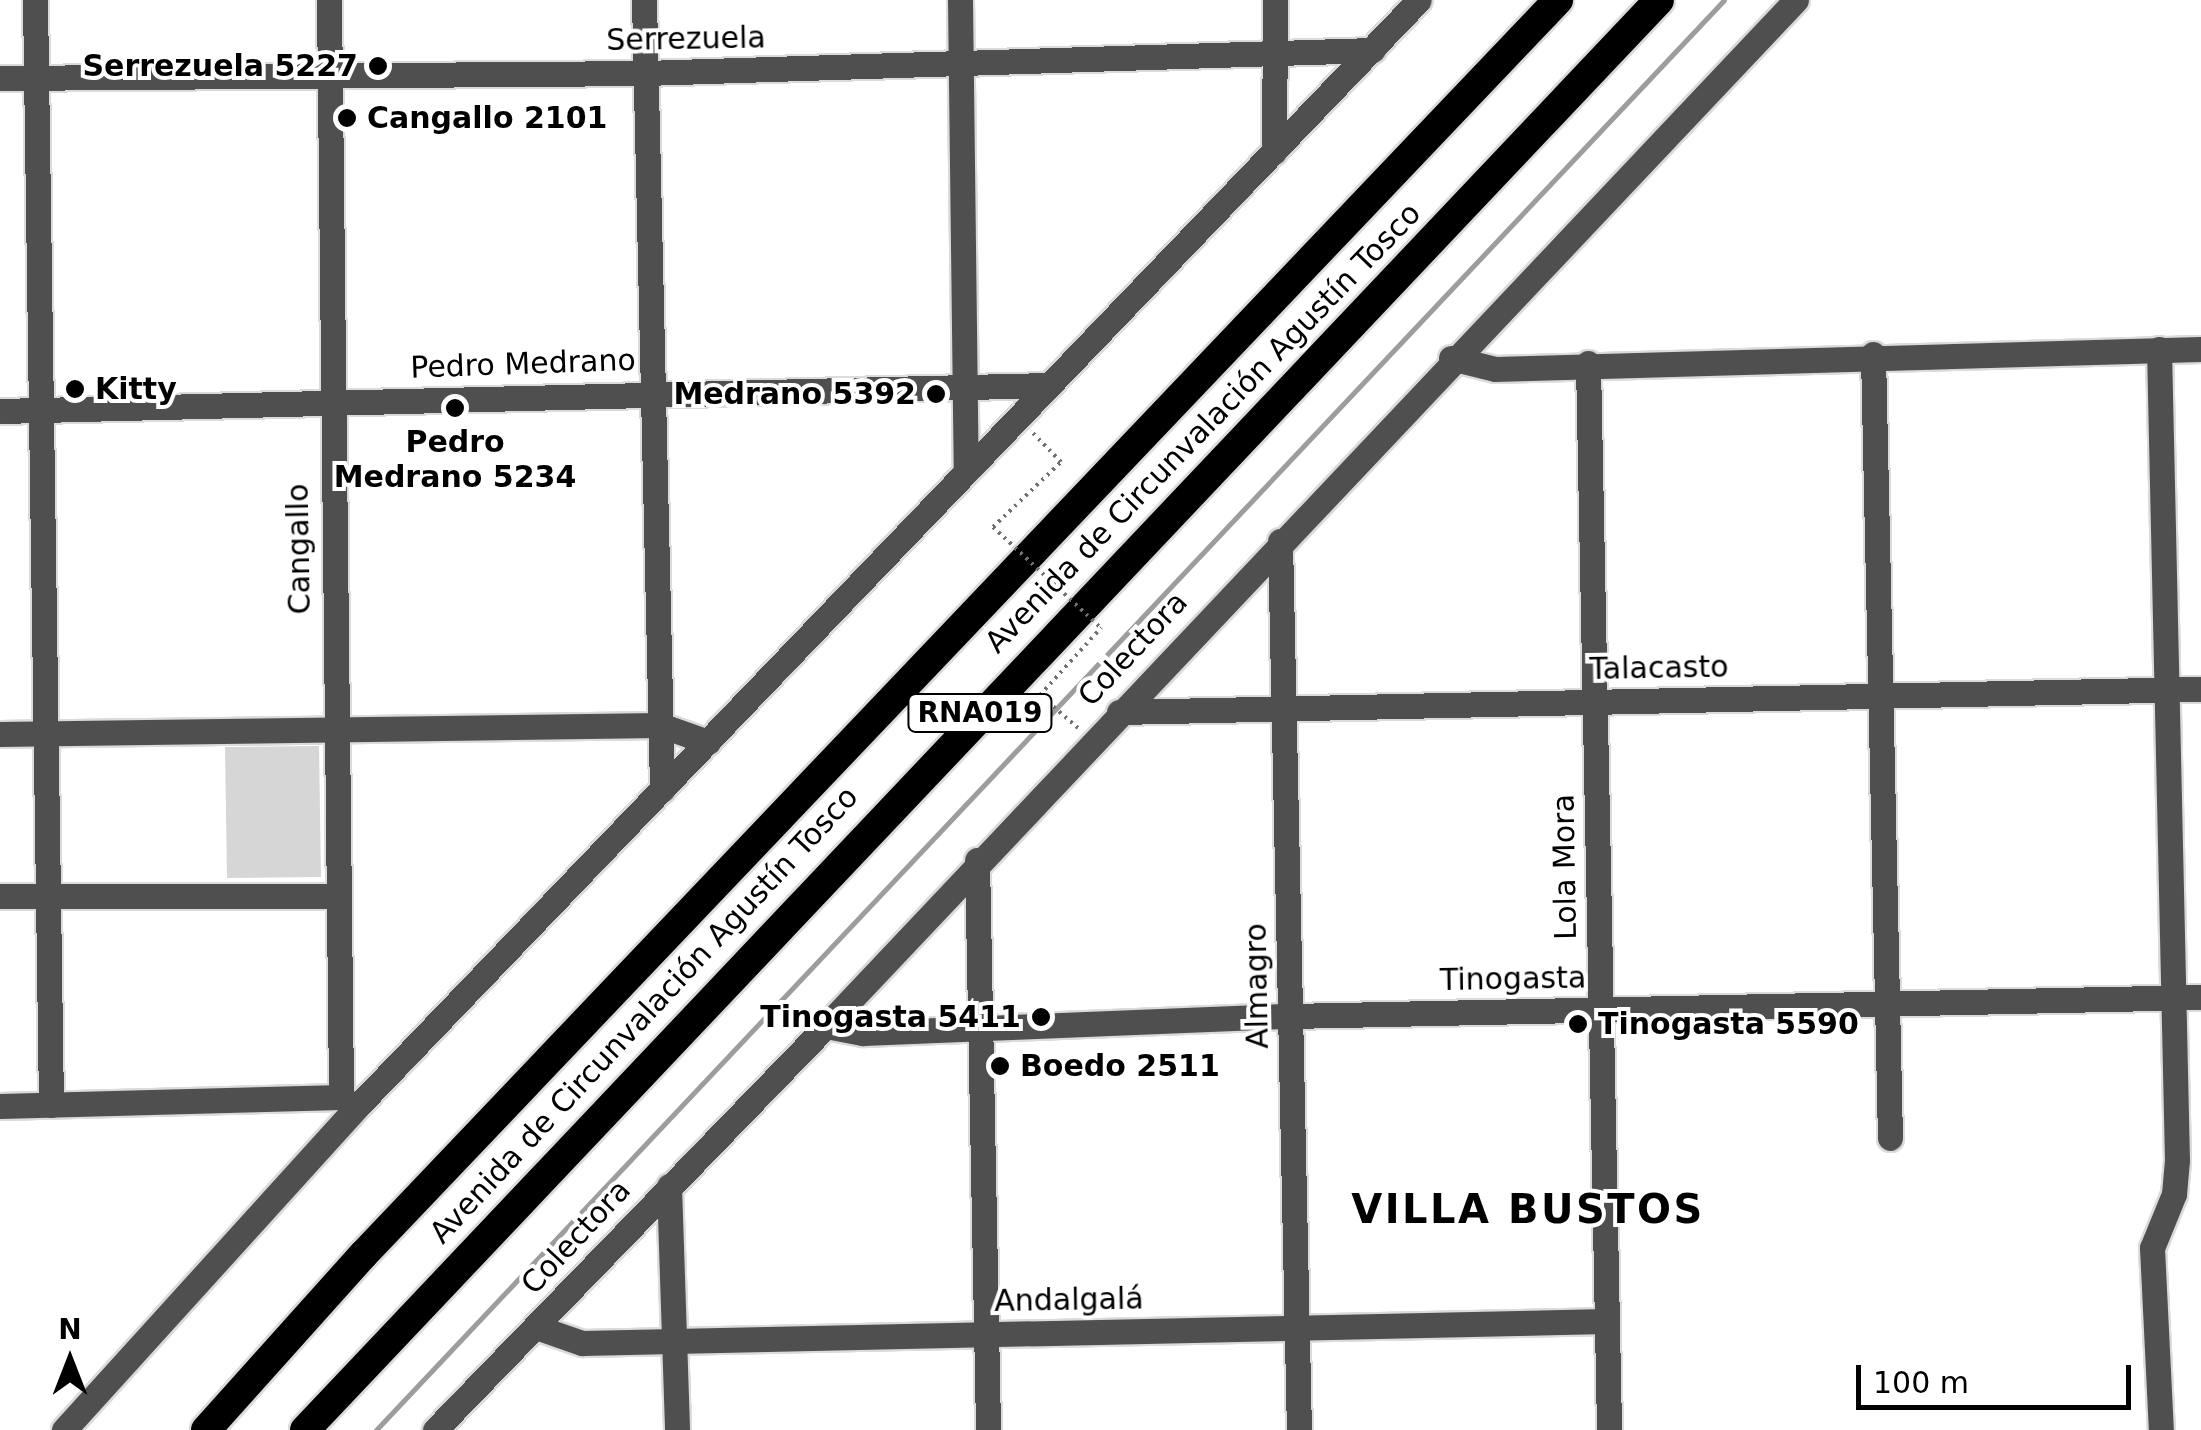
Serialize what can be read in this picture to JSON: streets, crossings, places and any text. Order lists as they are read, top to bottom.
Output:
{
  "streets": {
    "highway": ["Avenida de Circunvalación Agustín Tosco", "RNA019"],
    "street": [
      "Serrezuela",
      "Pedro Medrano",
      "Cangallo",
      "Colectora",
      "Talacasto",
      "Lola Mora",
      "Tinogasta",
      "Almagro",
      "Andalgalá"
    ]
  },
  "crossings": [
    ["Serrezuela", "Cangallo"],
    ["Pedro Medrano", "Cangallo"],
    ["Colectora", "Talacasto"],
    ["Colectora", "Tinogasta"],
    ["Colectora", "Almagro"],
    ["Colectora", "Andalgalá"],
    ["Talacasto", "Lola Mora"],
    ["Talacasto", "Almagro"],
    ["Lola Mora", "Tinogasta"],
    ["Lola Mora", "Andalgalá"],
    ["Tinogasta", "Almagro"],
    ["Almagro", "Andalgalá"]
  ],
  "districts": ["VILLA BUSTOS"],
  "places": [
    "Serrezuela 5227",
    "Cangallo 2101",
    "Kitty",
    "Medrano 5392",
    "Pedro Medrano 5234",
    "Tinogasta 5411",
    "Tinogasta 5590",
    "Boedo 2511"
  ],
  "scale_bar": "100 m",
  "north": "top"
}
